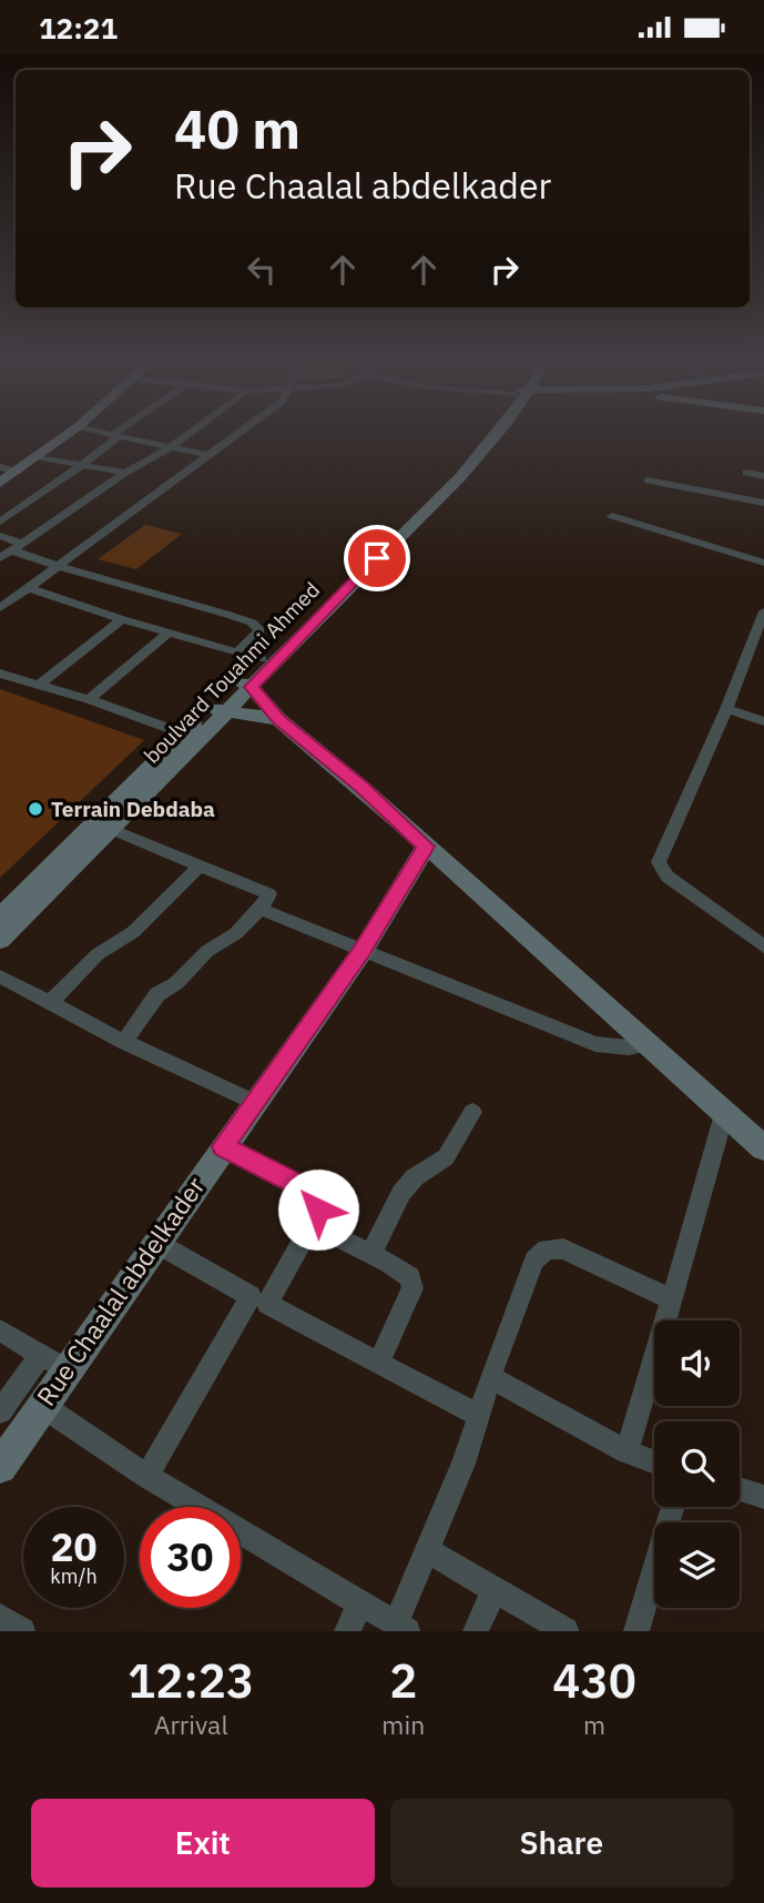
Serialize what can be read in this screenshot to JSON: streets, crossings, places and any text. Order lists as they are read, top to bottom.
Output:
{
  "streets": {
    "main road": ["boulvard Touahmi Ahmed", "Rue Chaalal abdelkader"]
  },
  "places": ["Terrain Debdaba"],
  "page": {
    "status": "12:21",
    "turn": ["40 m", "Rue Chaalal abdelkader"],
    "speed": "20 km/h",
    "limit": "30",
    "eta": [
      "12:23",
      "Arrival",
      "2",
      "min",
      "430",
      "m"
    ],
    "buttons": ["Exit", "Share"]
  }
}
